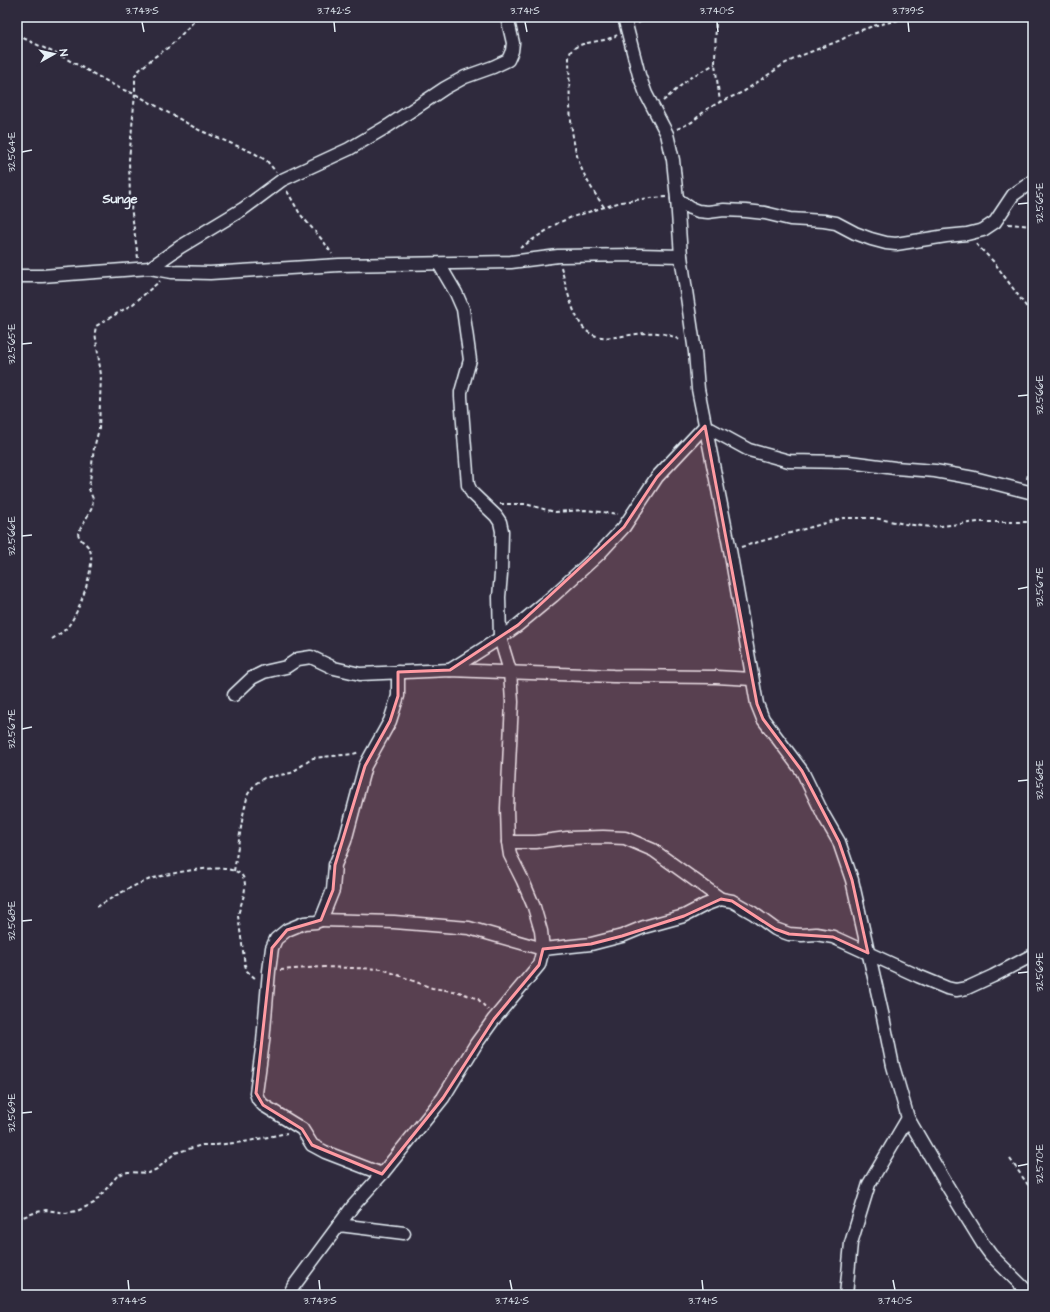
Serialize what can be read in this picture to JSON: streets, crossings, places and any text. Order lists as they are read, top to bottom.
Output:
{
  "districts": ["Sunge"],
  "north": "right",
  "coordinates": [
    "3.743°S",
    "3.742°S",
    "3.741°S",
    "3.740°S",
    "3.739°S",
    "32.564°E",
    "32.565°E",
    "32.566°E",
    "32.567°E",
    "32.568°E",
    "32.569°E",
    "32.570°E",
    "3.744°S"
  ]
}
